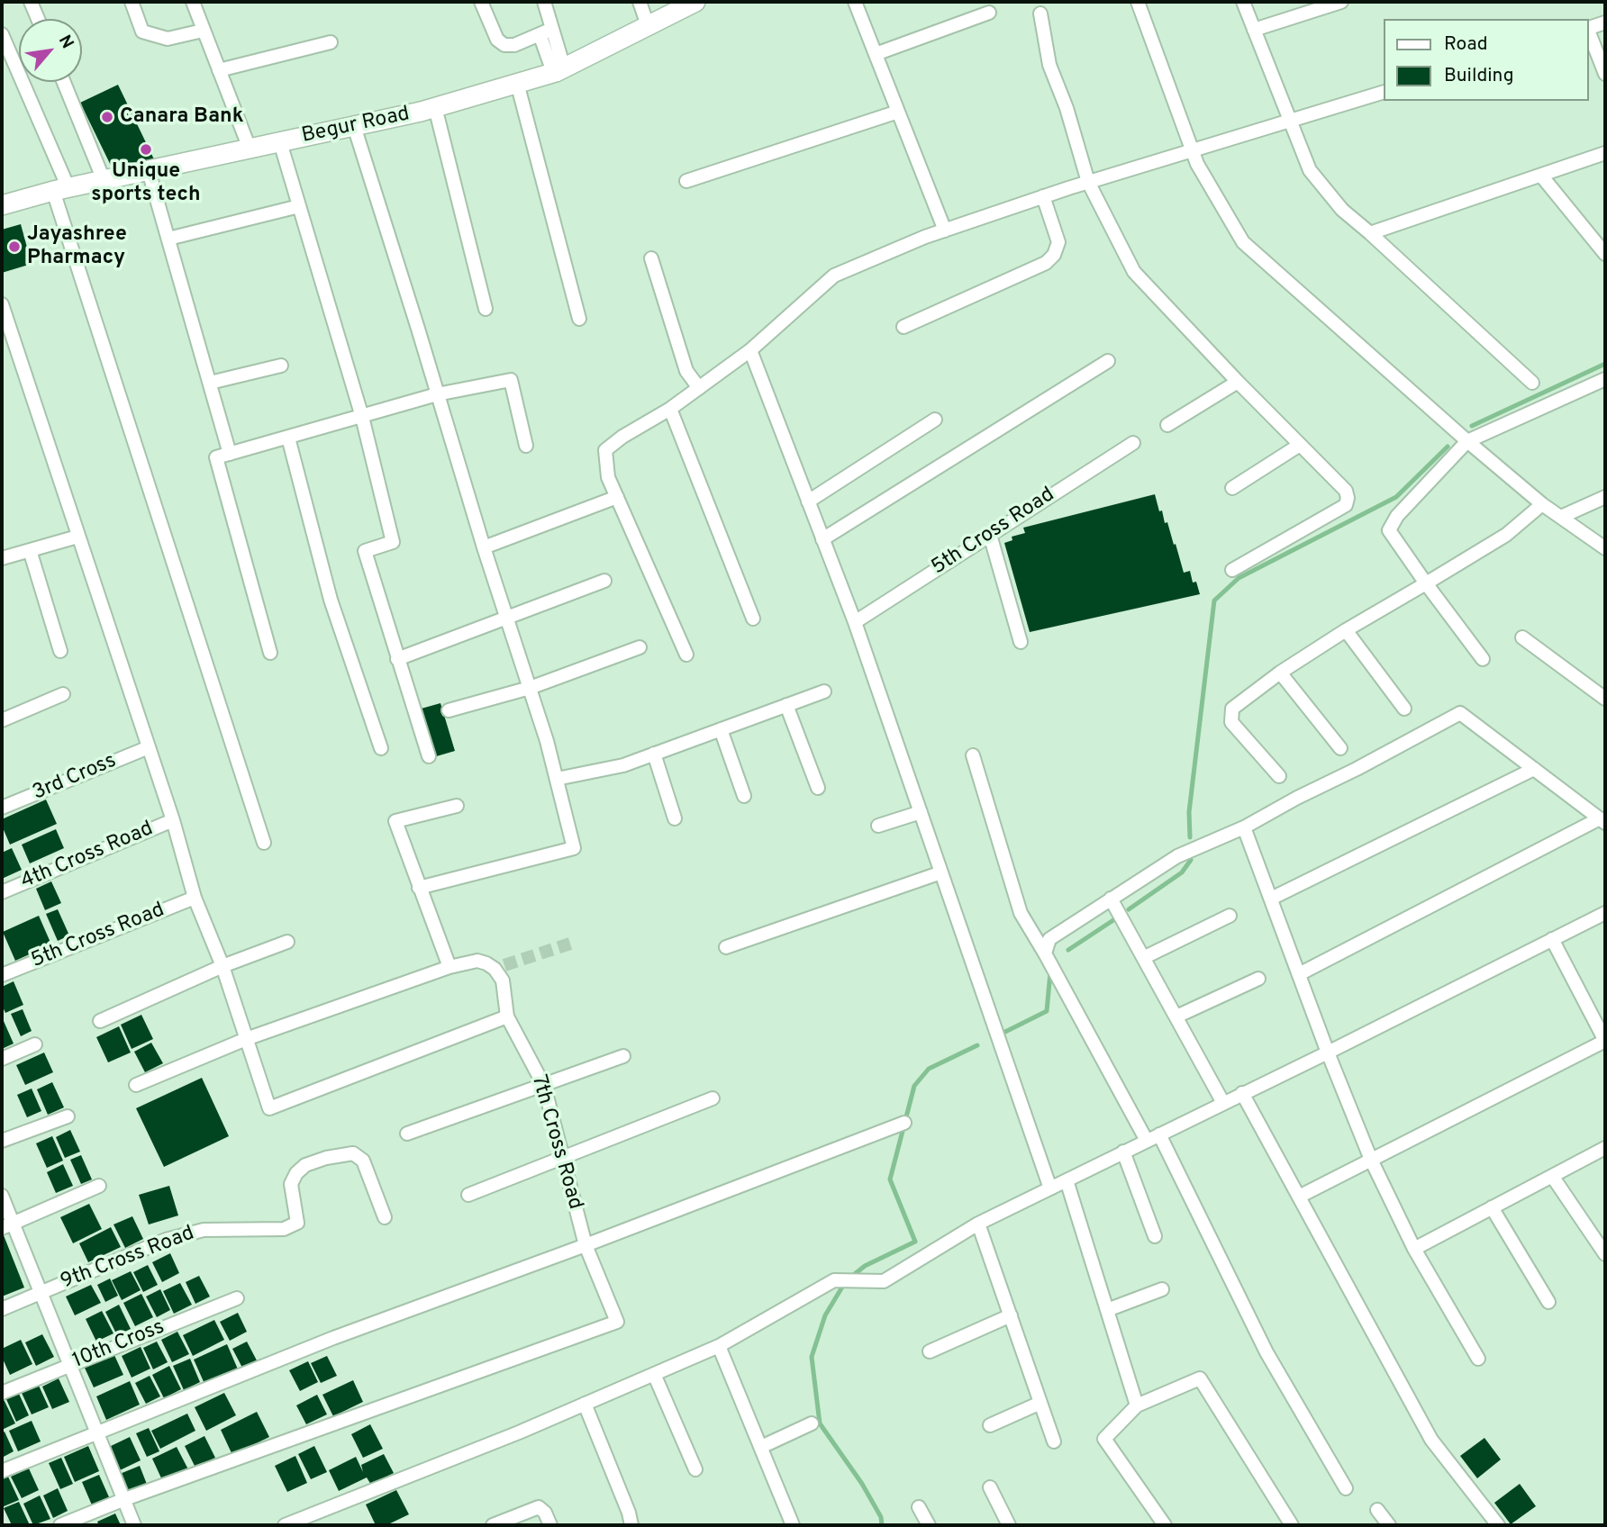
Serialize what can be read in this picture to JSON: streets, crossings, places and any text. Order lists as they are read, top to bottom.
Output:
{
  "streets": {
    "main road": ["Begur Road"],
    "street": [
      "5th Cross Road",
      "3rd Cross",
      "4th Cross Road",
      "7th Cross Road",
      "9th Cross Road",
      "10th Cross"
    ]
  },
  "places": ["Canara Bank", "Unique sports tech", "Jayashree Pharmacy"],
  "legend": ["Road", "Building"],
  "north": "top right"
}
